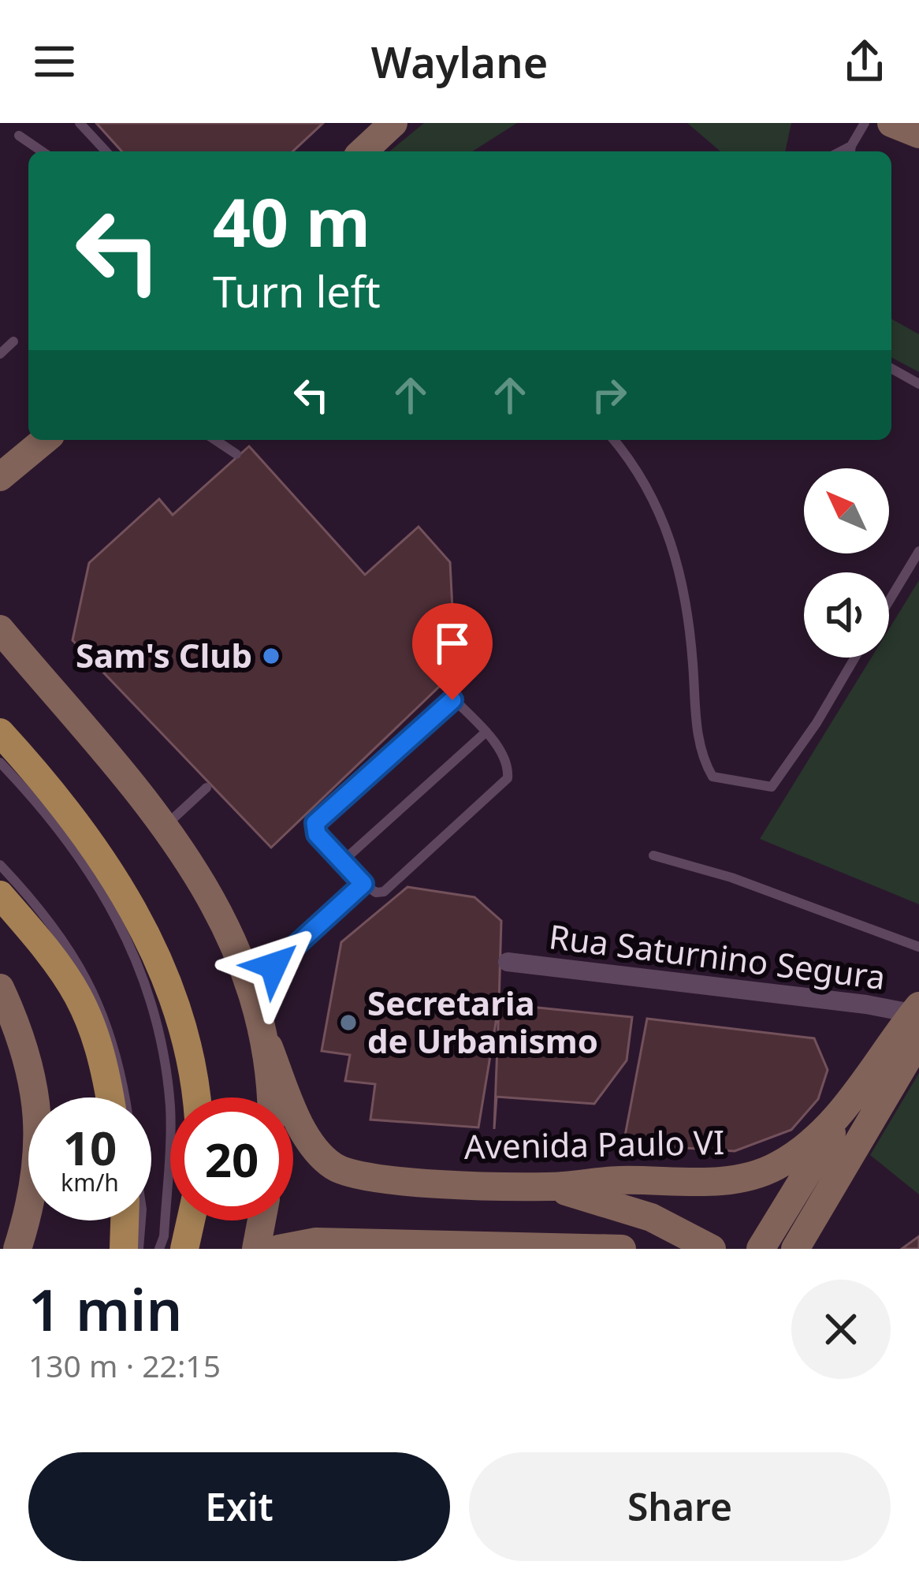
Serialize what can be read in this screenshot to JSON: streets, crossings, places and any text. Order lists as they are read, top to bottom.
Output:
{
  "streets": {
    "main road": ["Avenida Paulo VI"],
    "street": ["Rua Saturnino Segura"]
  },
  "crossings": [
    ["Rua Saturnino Segura", "Avenida Paulo VI"]
  ],
  "places": ["Sam's Club", "Secretaria de Urbanismo"],
  "north": "top left",
  "page": {
    "header": "Waylane",
    "turn": ["40 m", "Turn left"],
    "speed": "10 km/h",
    "limit": "20",
    "heading": ["1 min", "130 m · 22:15"],
    "buttons": ["Exit", "Share"]
  }
}
